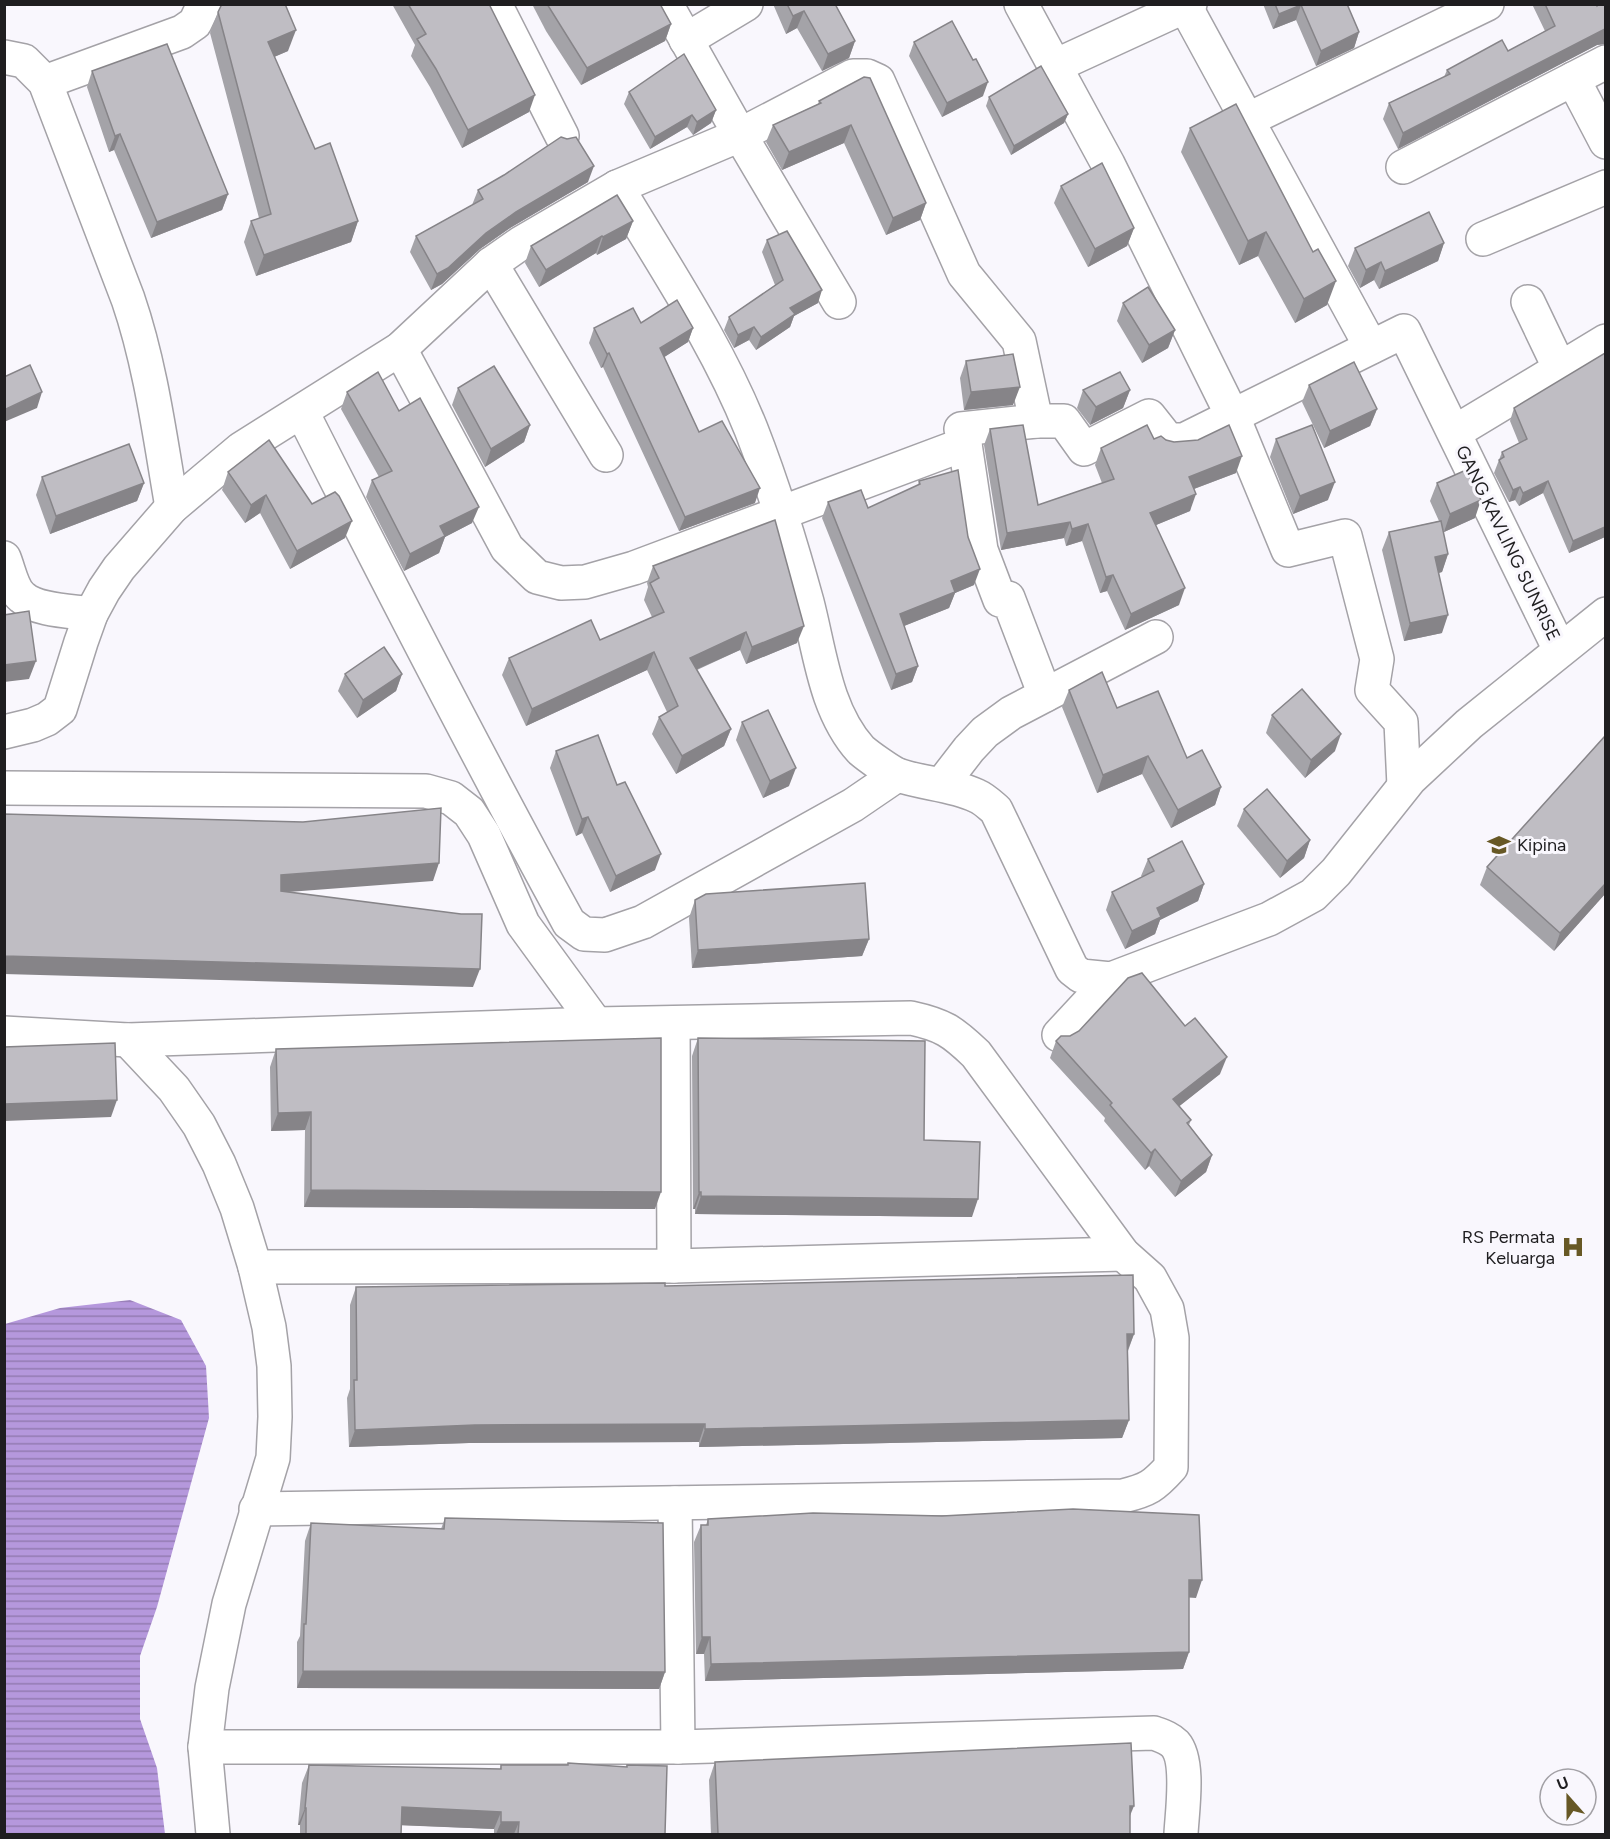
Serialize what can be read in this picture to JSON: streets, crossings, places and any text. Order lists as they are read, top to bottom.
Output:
{
  "streets": {
    "street": ["GANG KAVLING SUNRISE"]
  },
  "places": {
    "school or university": ["Kipina"],
    "hospital": ["RS Permata Keluarga"]
  },
  "north": "top"
}
